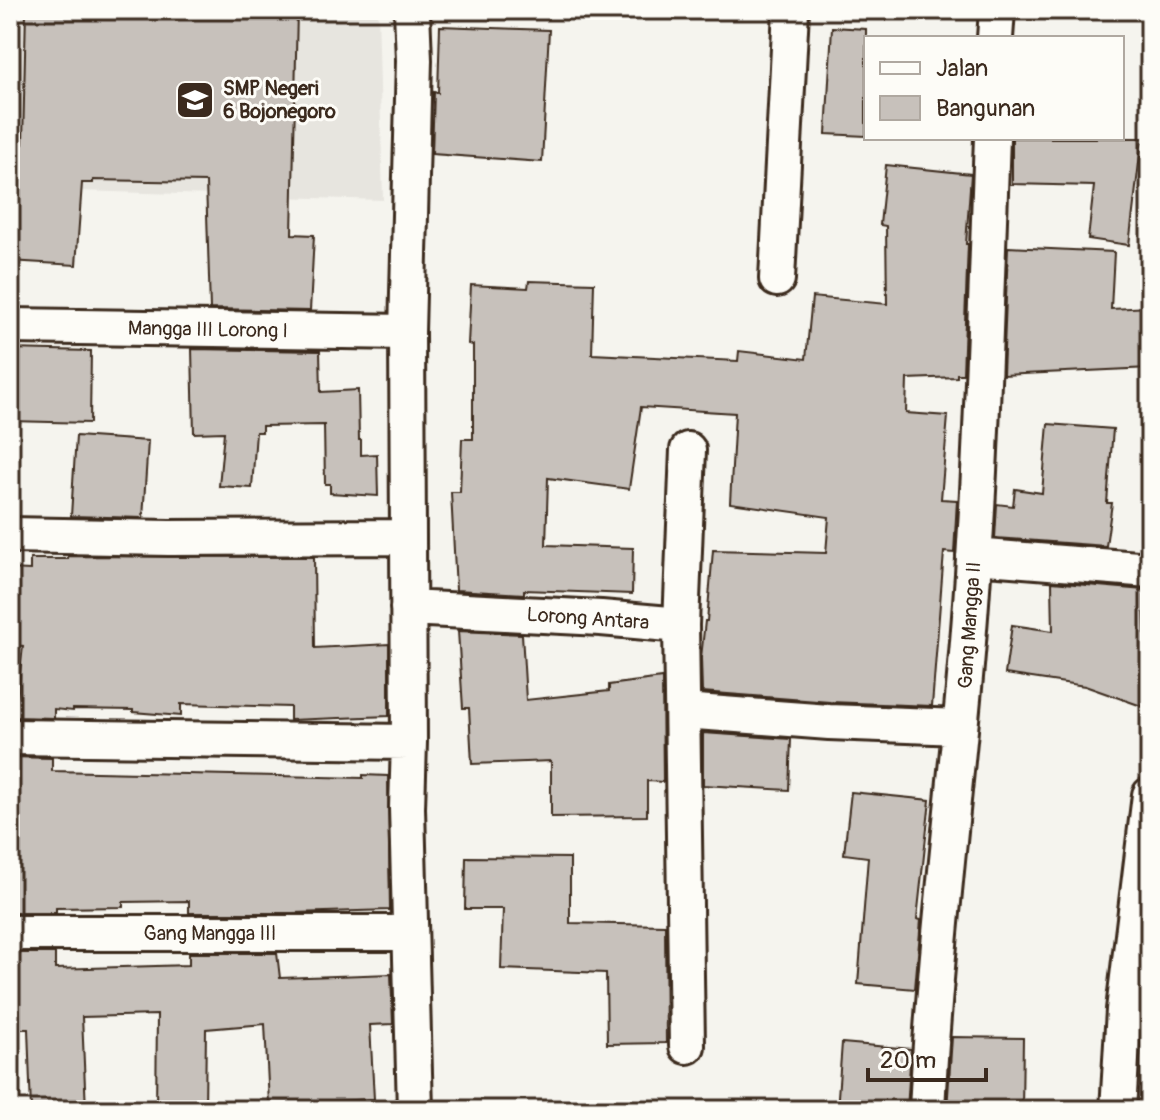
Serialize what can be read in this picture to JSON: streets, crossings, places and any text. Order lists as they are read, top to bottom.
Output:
{
  "streets": {
    "street": [
      "Mangga III Lorong I",
      "Lorong Antara",
      "Gang Mangga II",
      "Gang Mangga III"
    ]
  },
  "places": {
    "school or university": ["SMP Negeri 6 Bojonegoro"]
  },
  "legend": ["Jalan", "Bangunan"],
  "scale_bar": "20 m"
}
